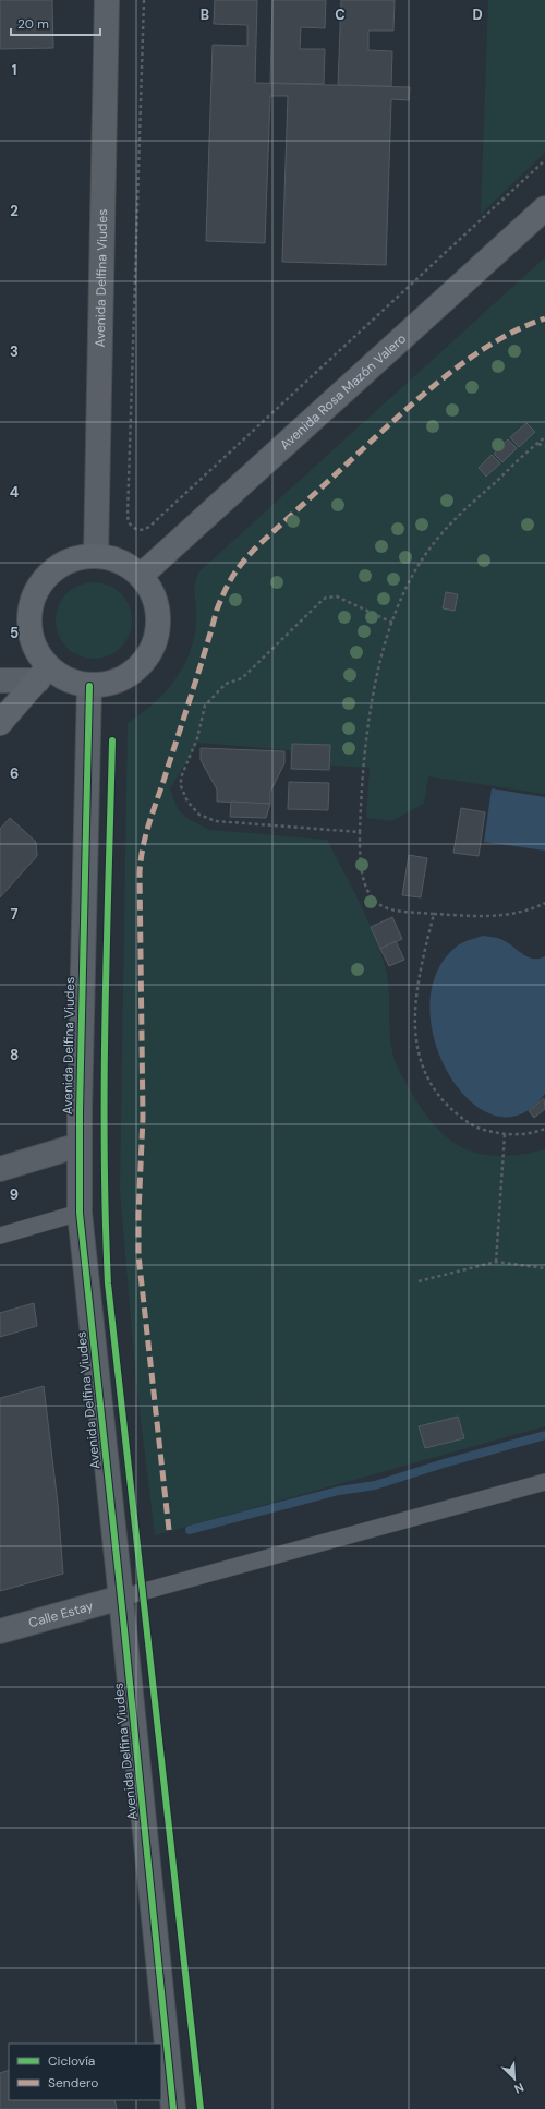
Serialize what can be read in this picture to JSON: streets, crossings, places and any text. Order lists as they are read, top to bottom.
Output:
{
  "streets": {
    "main road": ["Avenida Rosa Mazón Valero"],
    "street": ["Avenida Delfina Viudes", "Calle Estay"]
  },
  "crossings": [
    ["Avenida Delfina Viudes", "Avenida Rosa Mazón Valero"],
    ["Avenida Delfina Viudes", "Calle Estay"]
  ],
  "legend": ["Ciclovía", "Sendero"],
  "scale_bar": "20 m",
  "north": "bottom right",
  "grid": {
    "columns": ["B", "C", "D"],
    "rows": [
      "1",
      "2",
      "3",
      "4",
      "5",
      "6",
      "7",
      "8",
      "9"
    ]
  }
}
